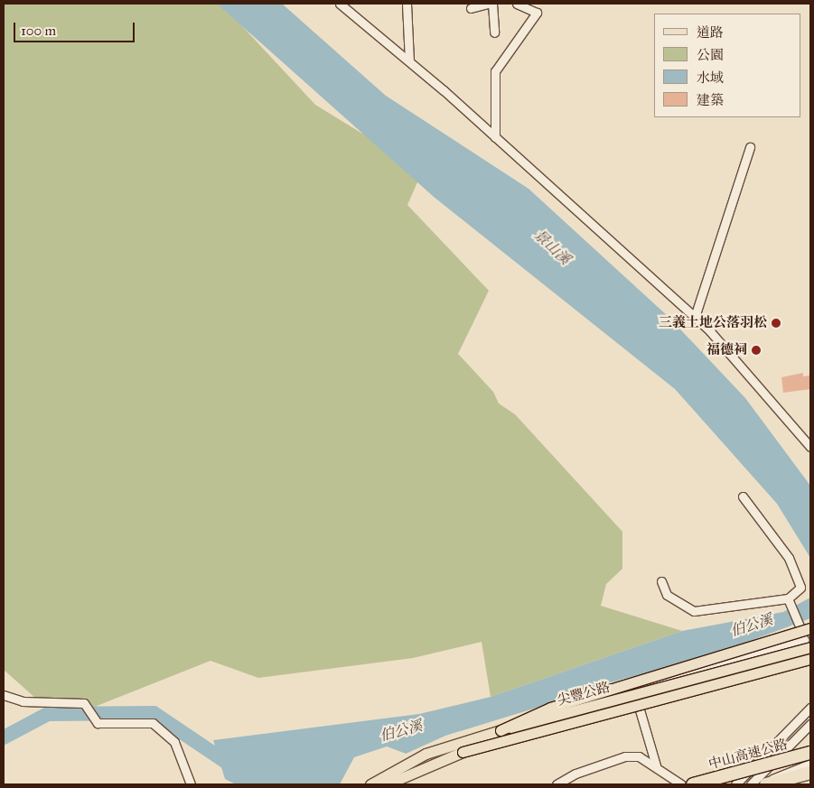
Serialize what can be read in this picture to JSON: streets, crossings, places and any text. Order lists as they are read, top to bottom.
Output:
{
  "streets": {
    "highway": ["中山高速公路"],
    "main road": ["尖豐公路"]
  },
  "water": ["景山溪", "伯公溪"],
  "places": ["三義土地公落羽松", "福德祠"],
  "legend": [
    "道路",
    "公園",
    "水域",
    "建築"
  ],
  "scale_bar": "100 m"
}
